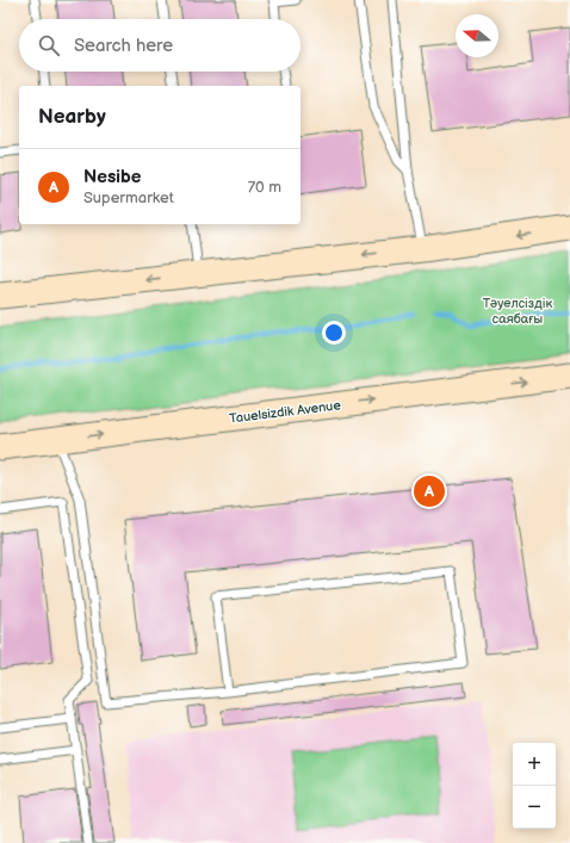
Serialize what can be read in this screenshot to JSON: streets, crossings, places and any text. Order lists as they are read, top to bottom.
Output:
{
  "streets": {
    "street": ["Tauelsizdik Avenue"]
  },
  "parks": ["Тәуелсіздік саябағы"],
  "north": "left",
  "page": {
    "search": "Search here",
    "heading": "Nearby",
    "list": [
      {
        "mark": "A",
        "name": "Nesibe",
        "note": "Supermarket",
        "value": "70 m"
      }
    ],
    "pins": "A",
    "map_buttons": ["+", "−"]
  }
}
